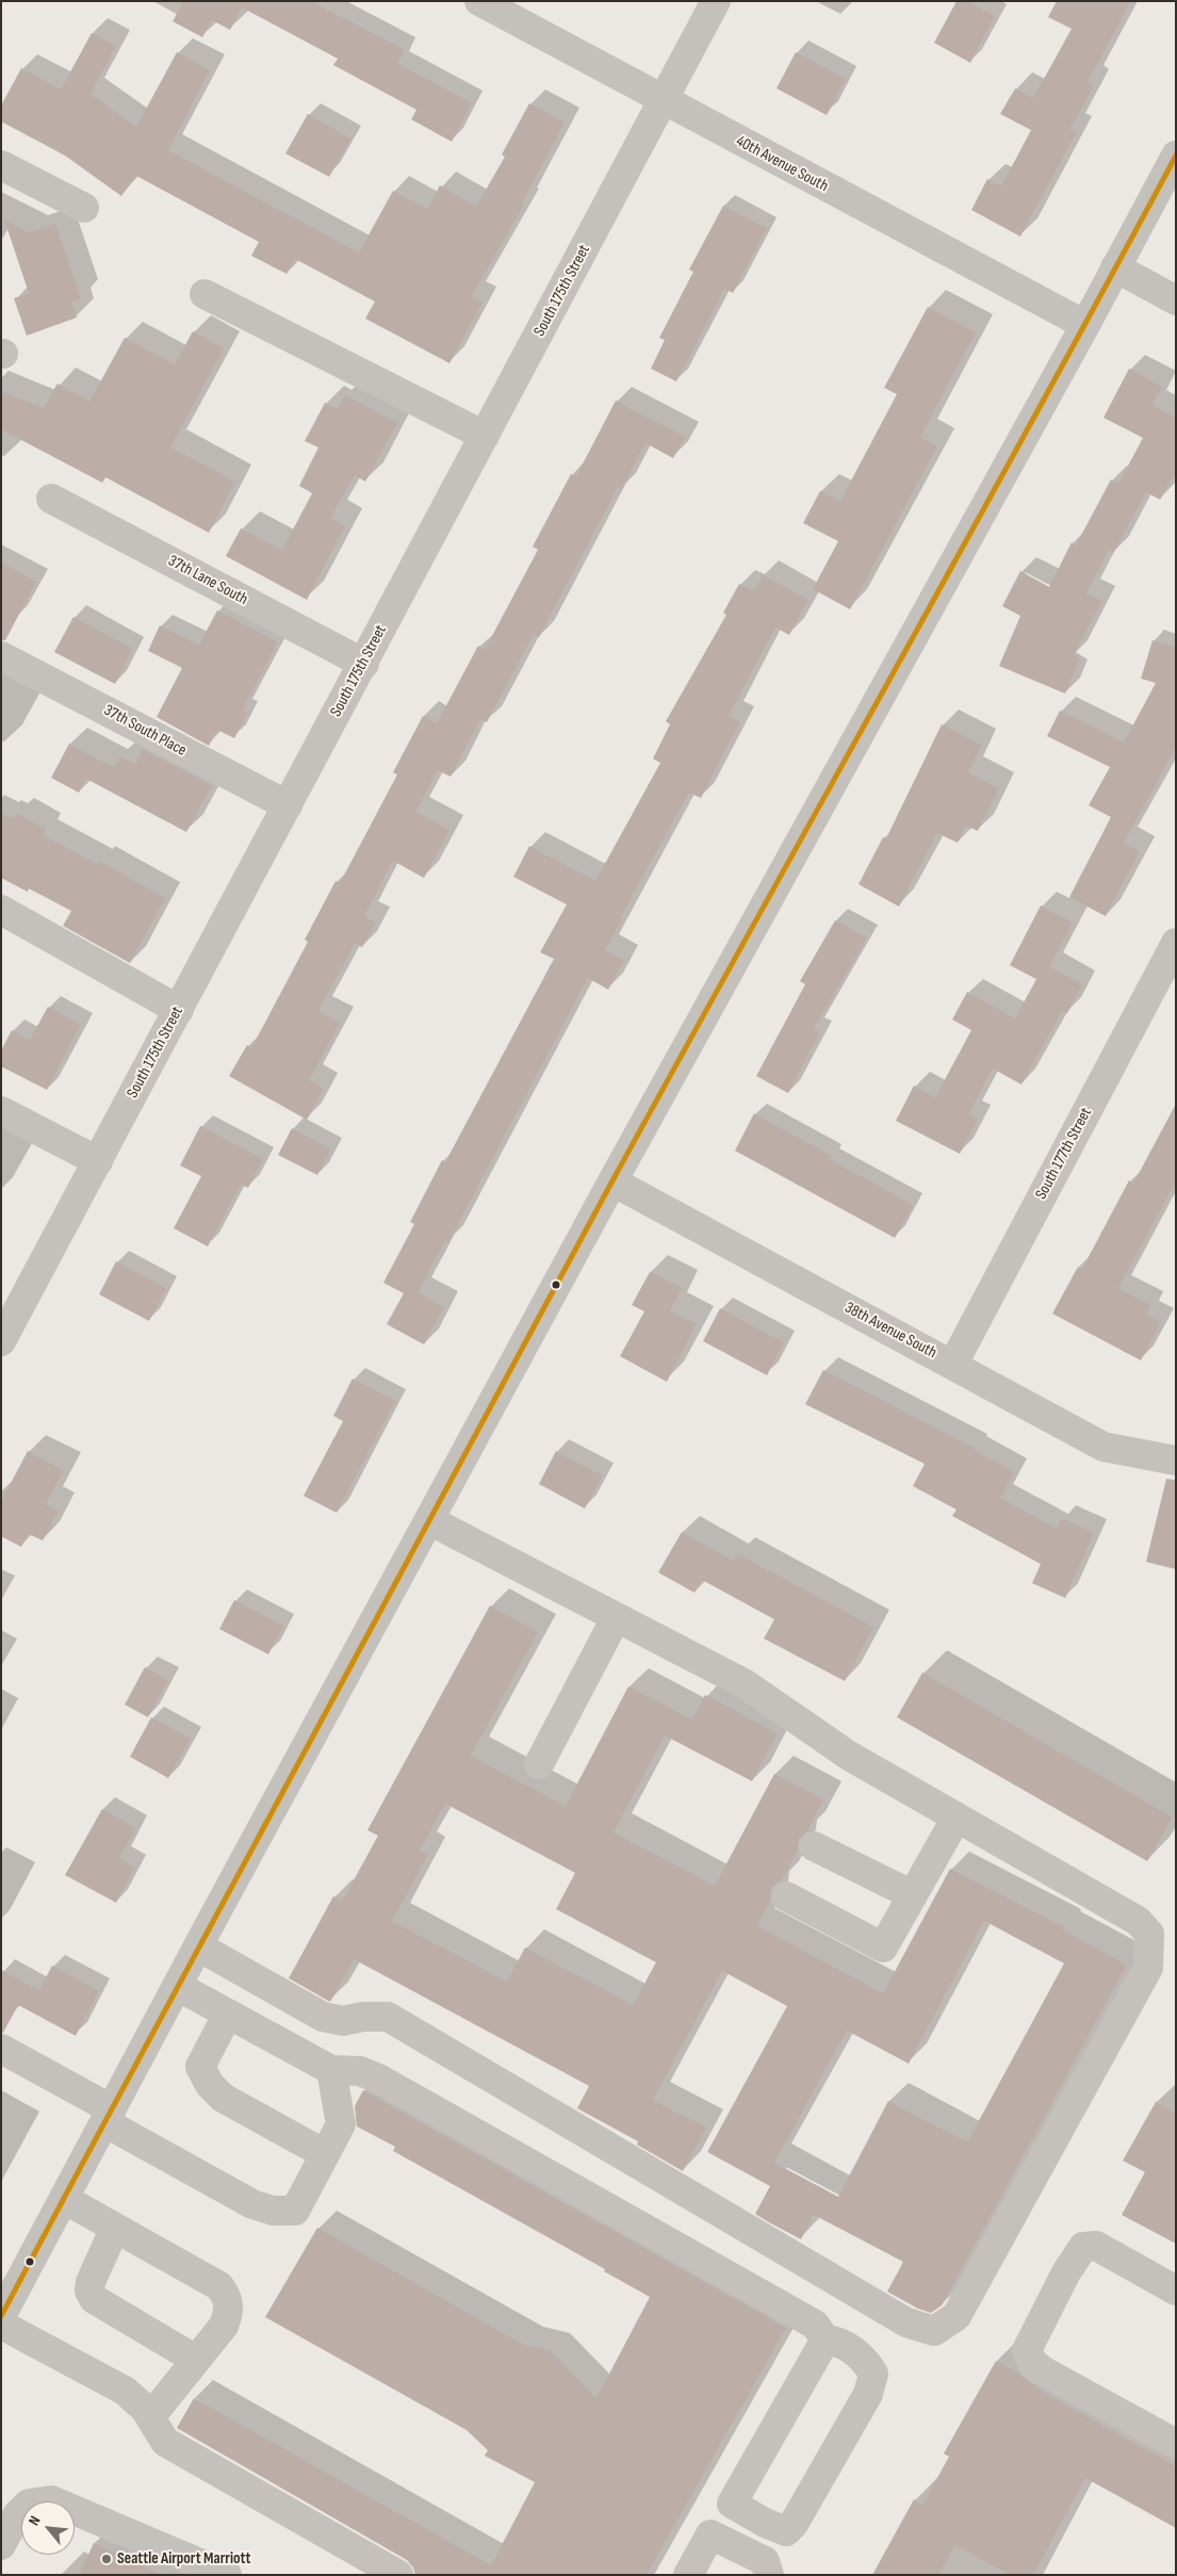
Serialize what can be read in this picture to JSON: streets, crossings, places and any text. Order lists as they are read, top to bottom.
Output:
{
  "streets": {
    "street": [
      "40th Avenue South",
      "South 175th Street",
      "37th Lane South",
      "37th South Place",
      "South 177th Street",
      "38th Avenue South"
    ]
  },
  "crossings": [
    ["40th Avenue South", "South 175th Street"],
    ["South 175th Street", "37th Lane South"],
    ["South 175th Street", "37th South Place"],
    ["South 177th Street", "38th Avenue South"]
  ],
  "places": ["Seattle Airport Marriott"],
  "north": "top left"
}
